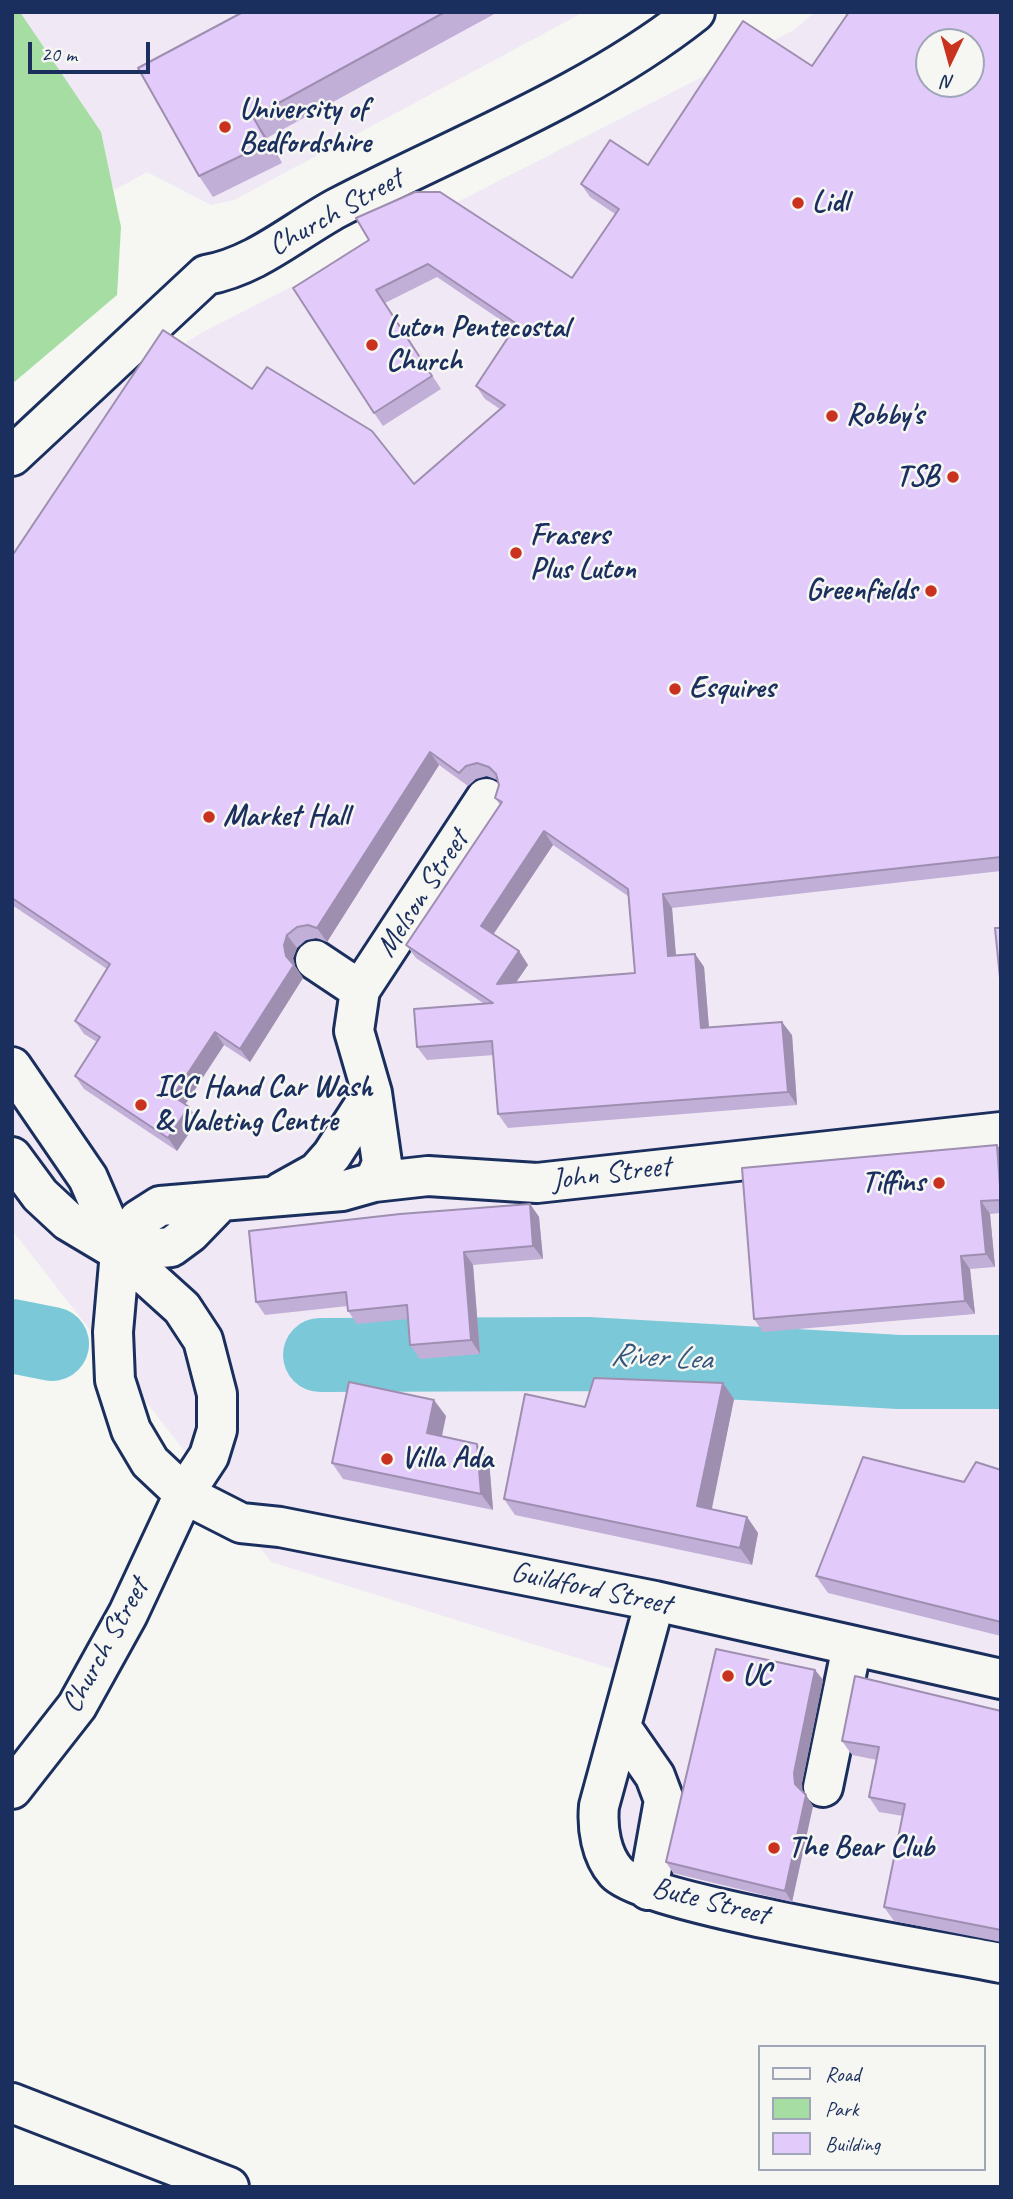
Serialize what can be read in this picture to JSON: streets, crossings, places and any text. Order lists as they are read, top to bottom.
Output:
{
  "streets": {
    "street": [
      "Church Street",
      "Melson Street",
      "John Street",
      "Guildford Street",
      "Bute Street"
    ]
  },
  "crossings": [
    ["Church Street", "John Street"],
    ["Church Street", "Guildford Street"],
    ["Melson Street", "John Street"],
    ["Guildford Street", "Bute Street"]
  ],
  "water": ["River Lea"],
  "places": [
    "University of Bedfordshire",
    "Lidl",
    "Luton Pentecostal Church",
    "Robby's",
    "TSB",
    "Frasers Plus Luton",
    "Greenfields",
    "Esquires",
    "Market Hall",
    "ICC Hand Car Wash & Valeting Centre",
    "Tiffins",
    "Villa Ada",
    "UC",
    "The Bear Club"
  ],
  "legend": ["Road", "Park", "Building"],
  "scale_bar": "20 m",
  "north": "bottom"
}
